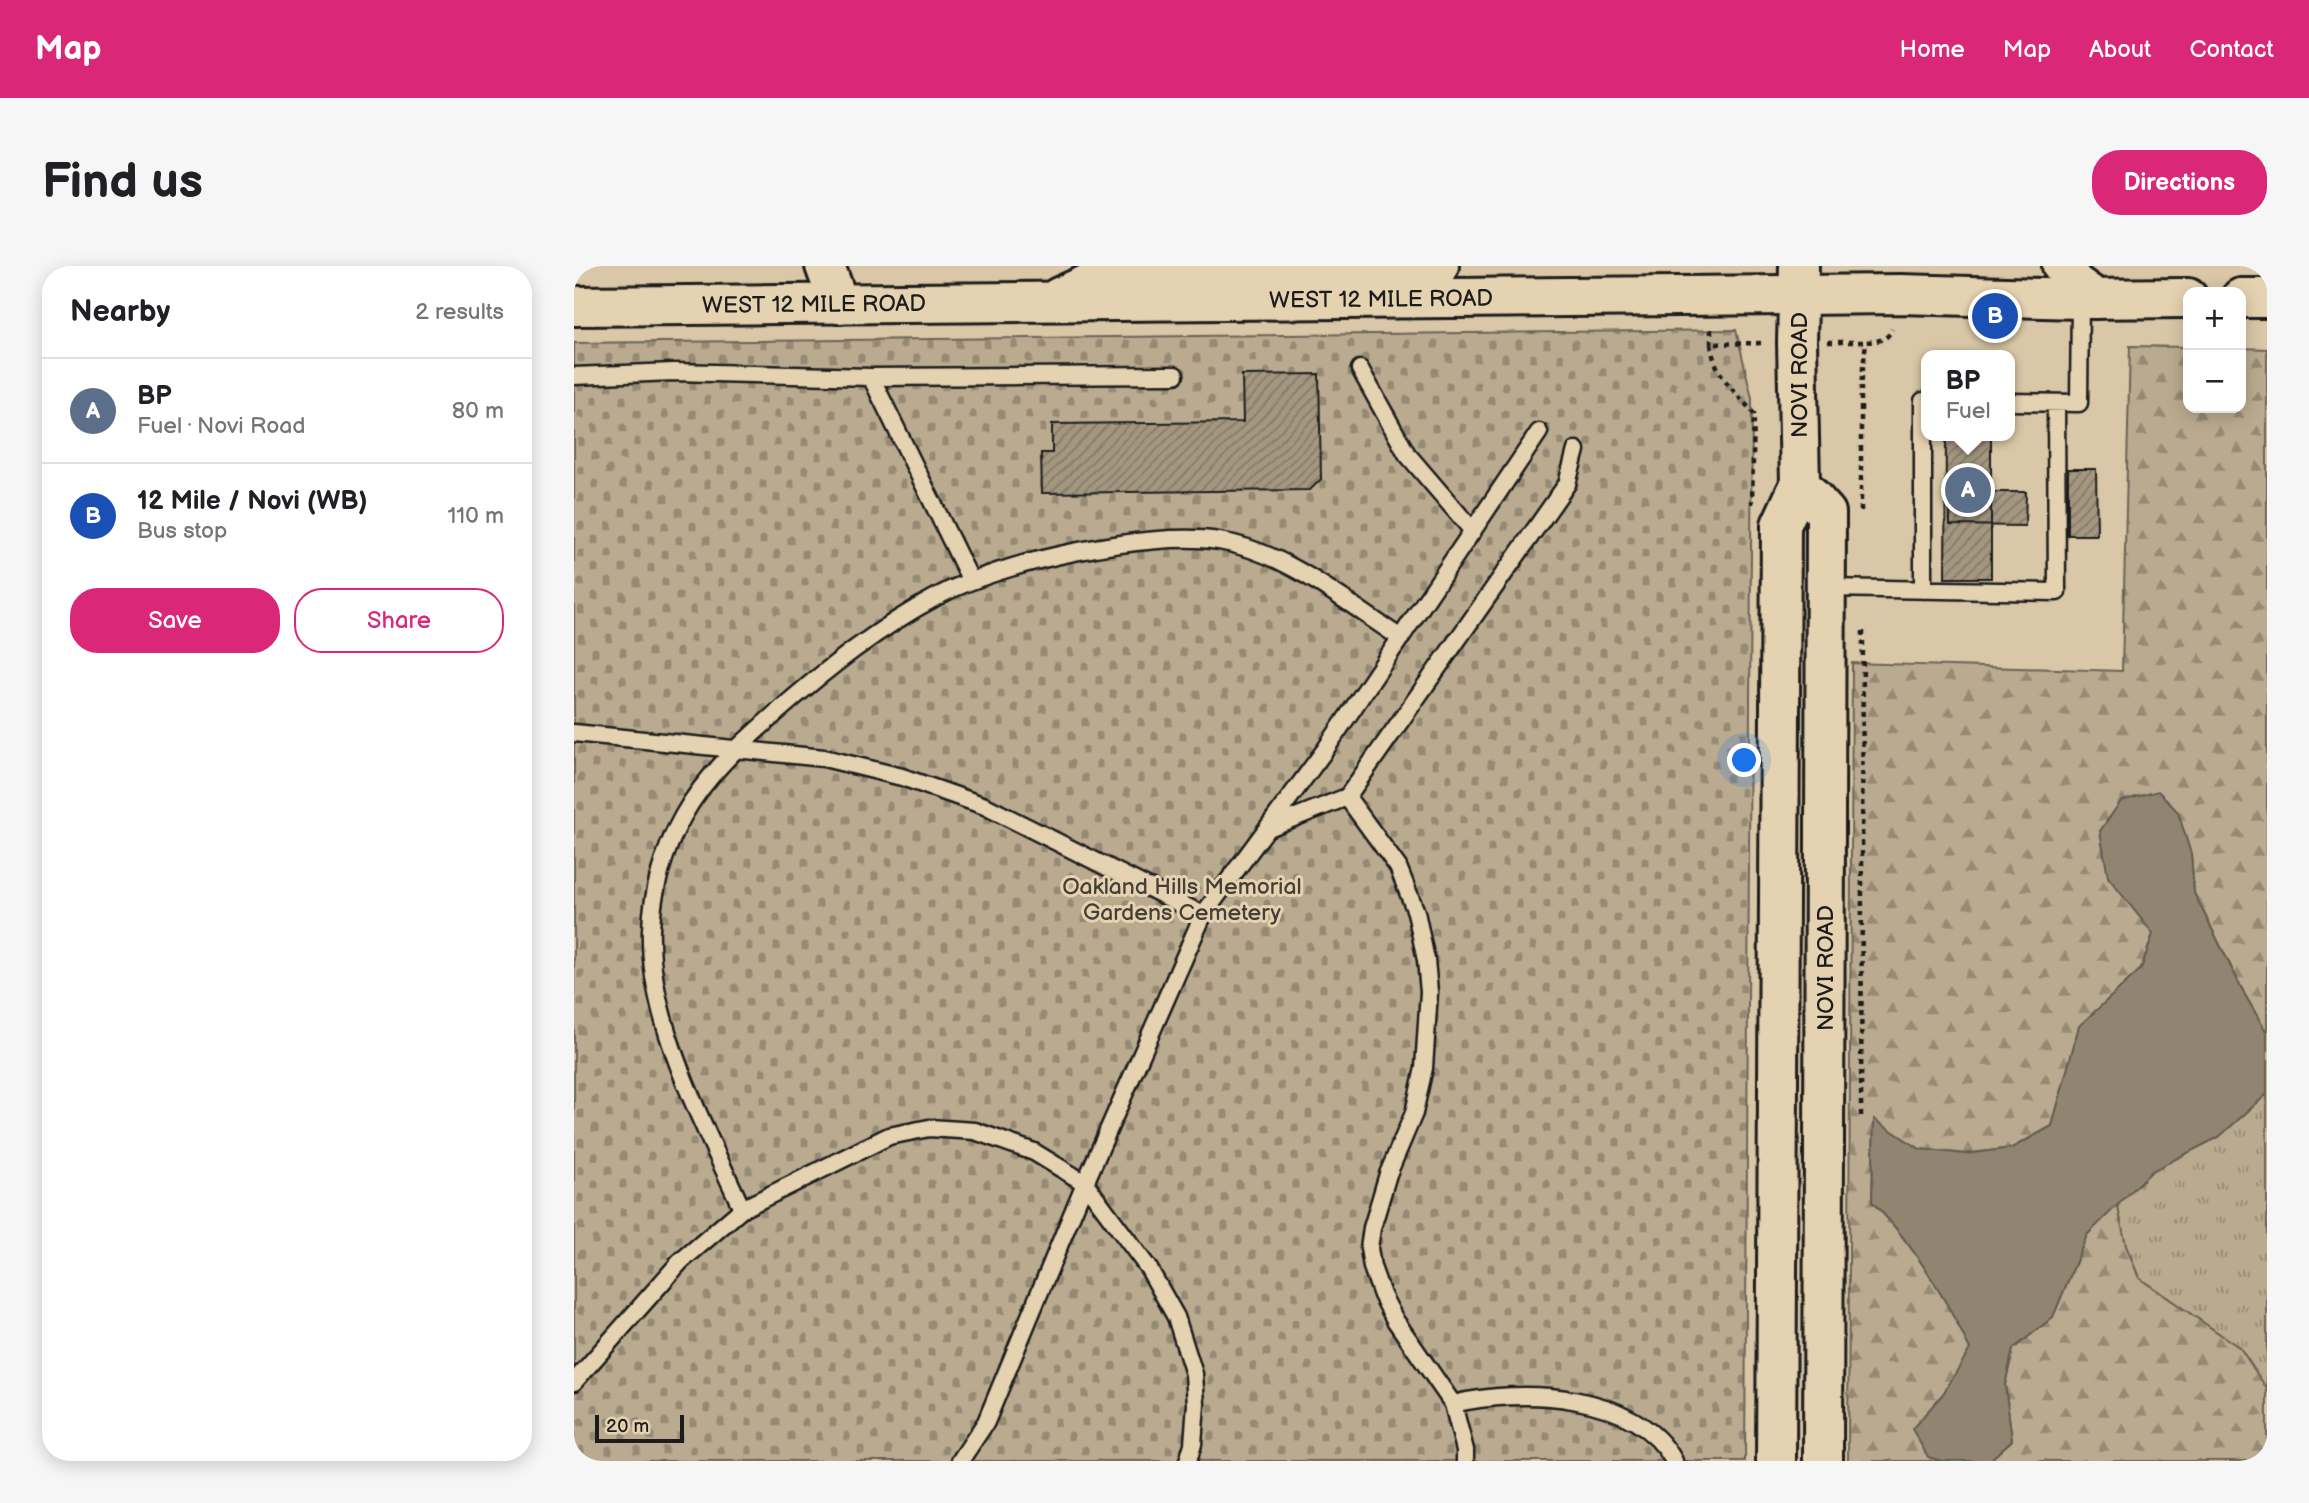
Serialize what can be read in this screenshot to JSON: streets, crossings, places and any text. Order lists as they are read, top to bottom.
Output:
{
  "streets": {
    "main road": ["WEST 12 MILE ROAD", "NOVI ROAD"]
  },
  "crossings": [
    ["WEST 12 MILE ROAD", "NOVI ROAD"]
  ],
  "parks": ["Oakland Hills Memorial Gardens Cemetery"],
  "scale_bar": "20 m",
  "page": {
    "header": "Map",
    "nav": [
      "Home",
      "Map",
      "About",
      "Contact"
    ],
    "buttons": [
      "Directions",
      ["Save", "Share"]
    ],
    "title": "Find us",
    "heading": ["Nearby", "2 results"],
    "map_buttons": ["+", "−"],
    "pins": ["B", "A"],
    "popup": ["BP", "Fuel"],
    "list": [
      {
        "mark": "A",
        "name": "BP",
        "note": "Fuel · Novi Road",
        "value": "80 m"
      },
      {
        "mark": "B",
        "name": "12 Mile / Novi (WB)",
        "note": "Bus stop",
        "value": "110 m"
      }
    ],
    "scale": "20 m"
  }
}
